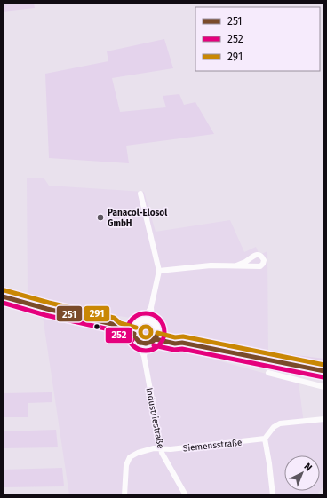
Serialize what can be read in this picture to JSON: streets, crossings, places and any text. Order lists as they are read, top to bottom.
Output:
{
  "streets": {
    "street": ["Industriestraße", "Siemensstraße"]
  },
  "crossings": [
    ["Industriestraße", "Siemensstraße"]
  ],
  "places": ["Panacol-Elosol GmbH"],
  "lines": ["transit line 291", "transit line 251", "transit line 252"],
  "legend": ["251", "252", "291"],
  "north": "top right"
}
